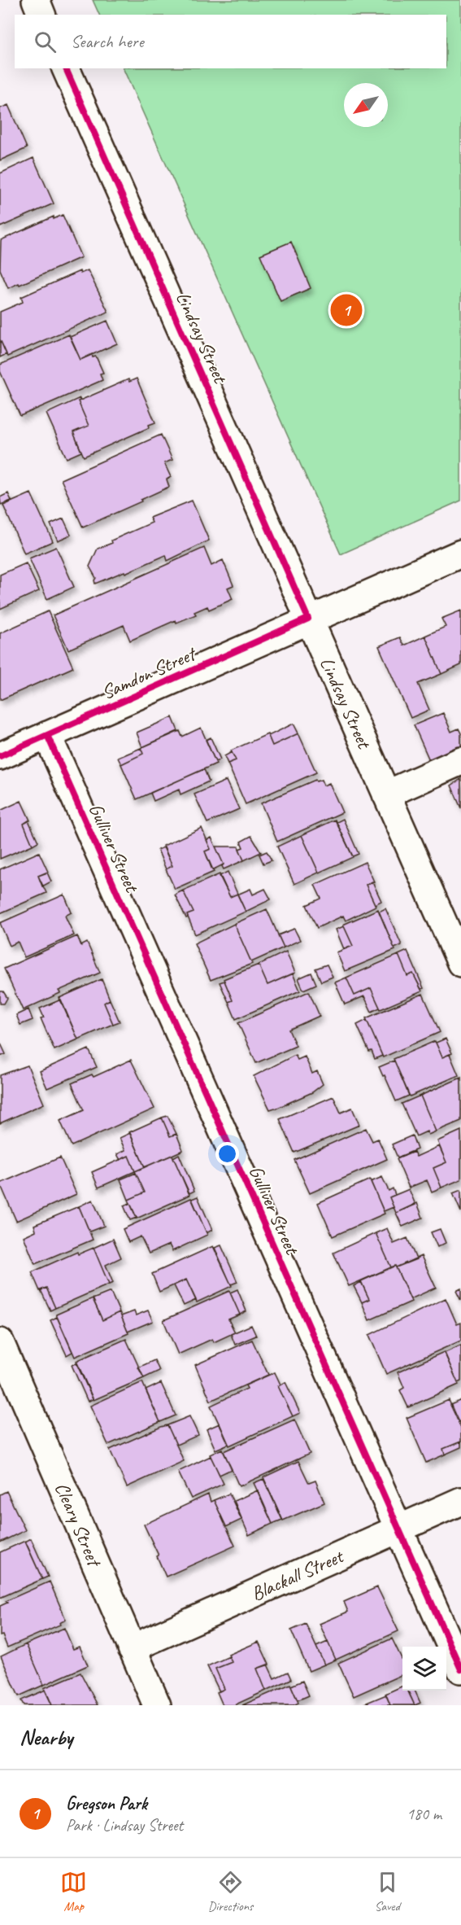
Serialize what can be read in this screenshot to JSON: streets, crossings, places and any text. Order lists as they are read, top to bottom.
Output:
{
  "streets": {
    "street": [
      "Lindsay Street",
      "Samdon Street",
      "Gulliver Street",
      "Cleary Street",
      "Blackall Street"
    ]
  },
  "crossings": [
    ["Lindsay Street", "Samdon Street"],
    ["Samdon Street", "Gulliver Street"],
    ["Gulliver Street", "Blackall Street"],
    ["Cleary Street", "Blackall Street"]
  ],
  "north": "bottom left",
  "page": {
    "search": "Search here",
    "pins": "1",
    "heading": "Nearby",
    "list": [
      {
        "mark": "1",
        "name": "Gregson Park",
        "note": "Park · Lindsay Street",
        "value": "180 m"
      }
    ],
    "nav": ["Map", "Directions", "Saved"]
  }
}
